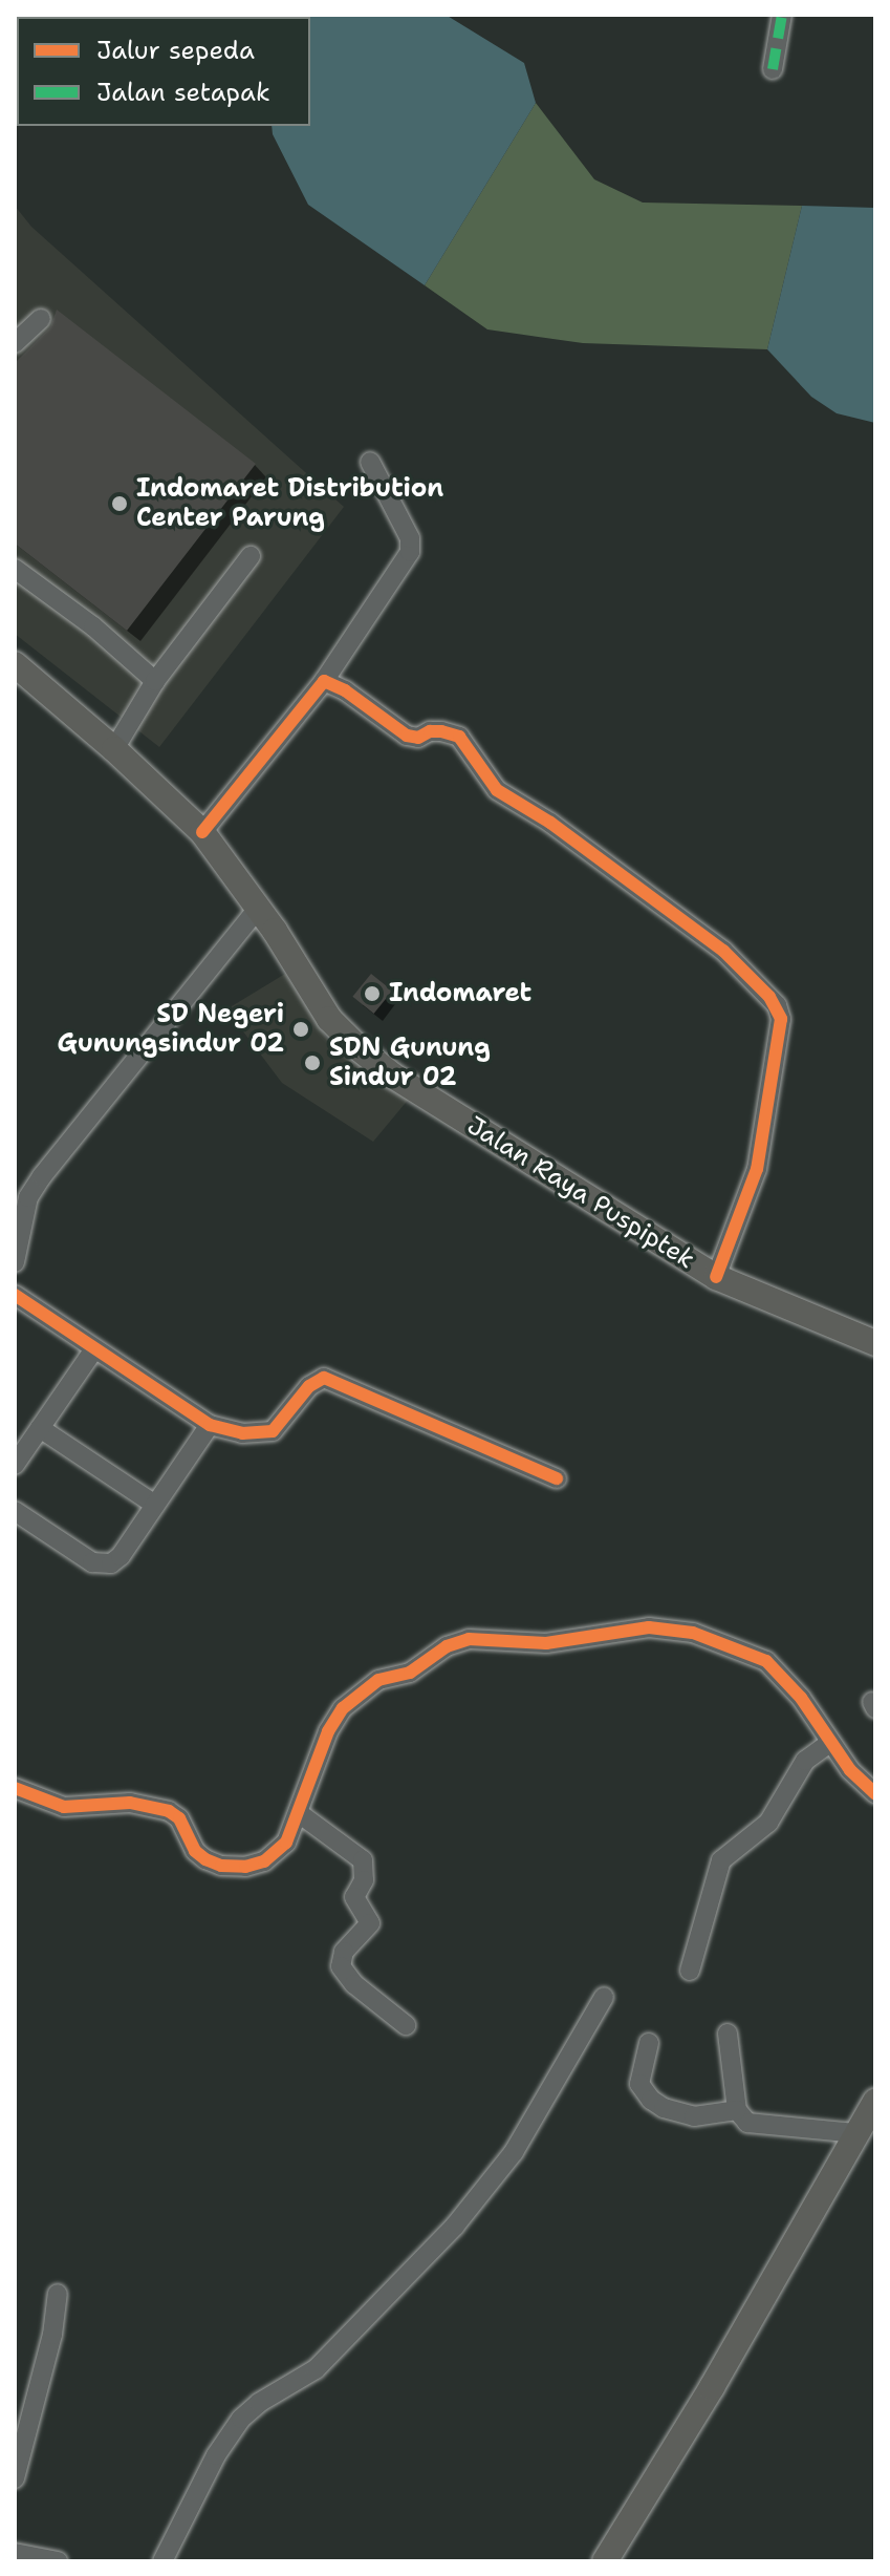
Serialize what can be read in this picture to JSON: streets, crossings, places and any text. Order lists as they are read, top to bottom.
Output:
{
  "streets": {
    "main road": ["Jalan Raya Puspiptek"]
  },
  "places": [
    "Indomaret Distribution Center Parung",
    "Indomaret",
    "SD Negeri Gunungsindur 02",
    "SDN Gunung Sindur 02"
  ],
  "legend": ["Jalur sepeda", "Jalan setapak"]
}
